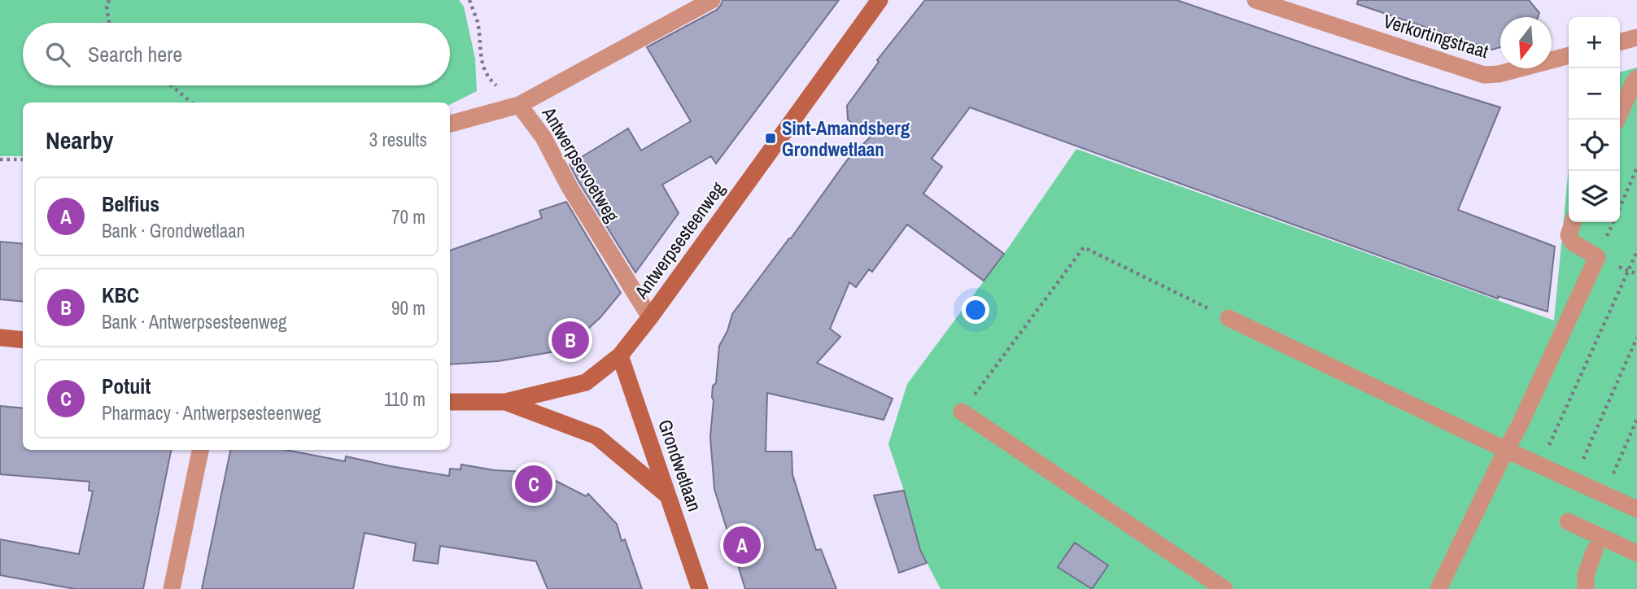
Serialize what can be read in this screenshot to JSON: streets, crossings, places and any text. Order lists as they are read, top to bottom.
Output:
{
  "streets": {
    "main road": ["Antwerpsesteenweg", "Grondwetlaan"],
    "street": ["Verkortingstraat", "Antwerpsevoetweg"]
  },
  "crossings": [
    ["Antwerpsevoetweg", "Antwerpsesteenweg"],
    ["Antwerpsesteenweg", "Grondwetlaan"]
  ],
  "places": {
    "transit": ["Sint-Amandsberg Grondwetlaan"]
  },
  "north": "bottom",
  "page": {
    "map_buttons": ["+", "−"],
    "search": "Search here",
    "heading": ["Nearby", "3 results"],
    "list": [
      {
        "mark": "A",
        "name": "Belfius",
        "note": "Bank · Grondwetlaan",
        "value": "70 m"
      },
      {
        "mark": "B",
        "name": "KBC",
        "note": "Bank · Antwerpsesteenweg",
        "value": "90 m"
      },
      {
        "mark": "C",
        "name": "Potuit",
        "note": "Pharmacy · Antwerpsesteenweg",
        "value": "110 m"
      }
    ],
    "pins": ["B", "C", "A"]
  }
}
